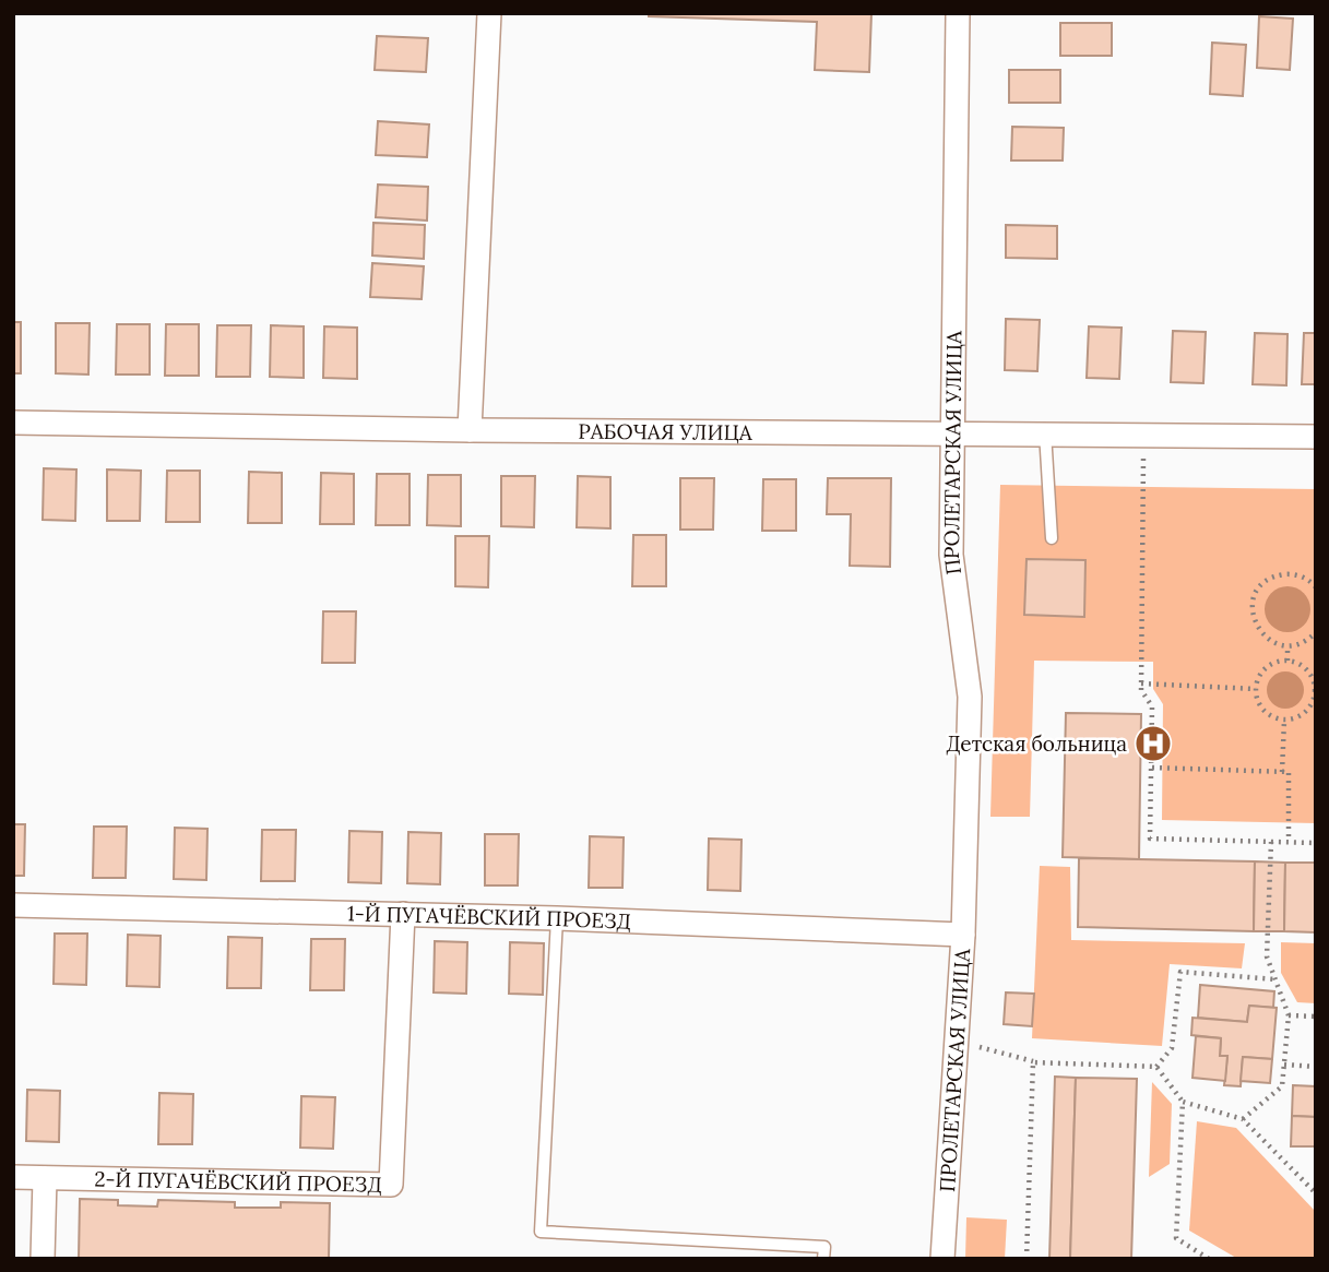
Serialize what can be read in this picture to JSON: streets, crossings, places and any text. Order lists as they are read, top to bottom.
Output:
{
  "streets": {
    "street": [
      "РАБОЧАЯ УЛИЦА",
      "ПРОЛЕТАРСКАЯ УЛИЦА",
      "1-Й ПУГАЧЁВСКИЙ ПРОЕЗД",
      "2-Й ПУГАЧЁВСКИЙ ПРОЕЗД"
    ]
  },
  "crossings": [
    ["РАБОЧАЯ УЛИЦА", "ПРОЛЕТАРСКАЯ УЛИЦА"],
    ["ПРОЛЕТАРСКАЯ УЛИЦА", "1-Й ПУГАЧЁВСКИЙ ПРОЕЗД"],
    ["1-Й ПУГАЧЁВСКИЙ ПРОЕЗД", "2-Й ПУГАЧЁВСКИЙ ПРОЕЗД"]
  ],
  "places": {
    "hospital": ["Детская больница"]
  }
}
